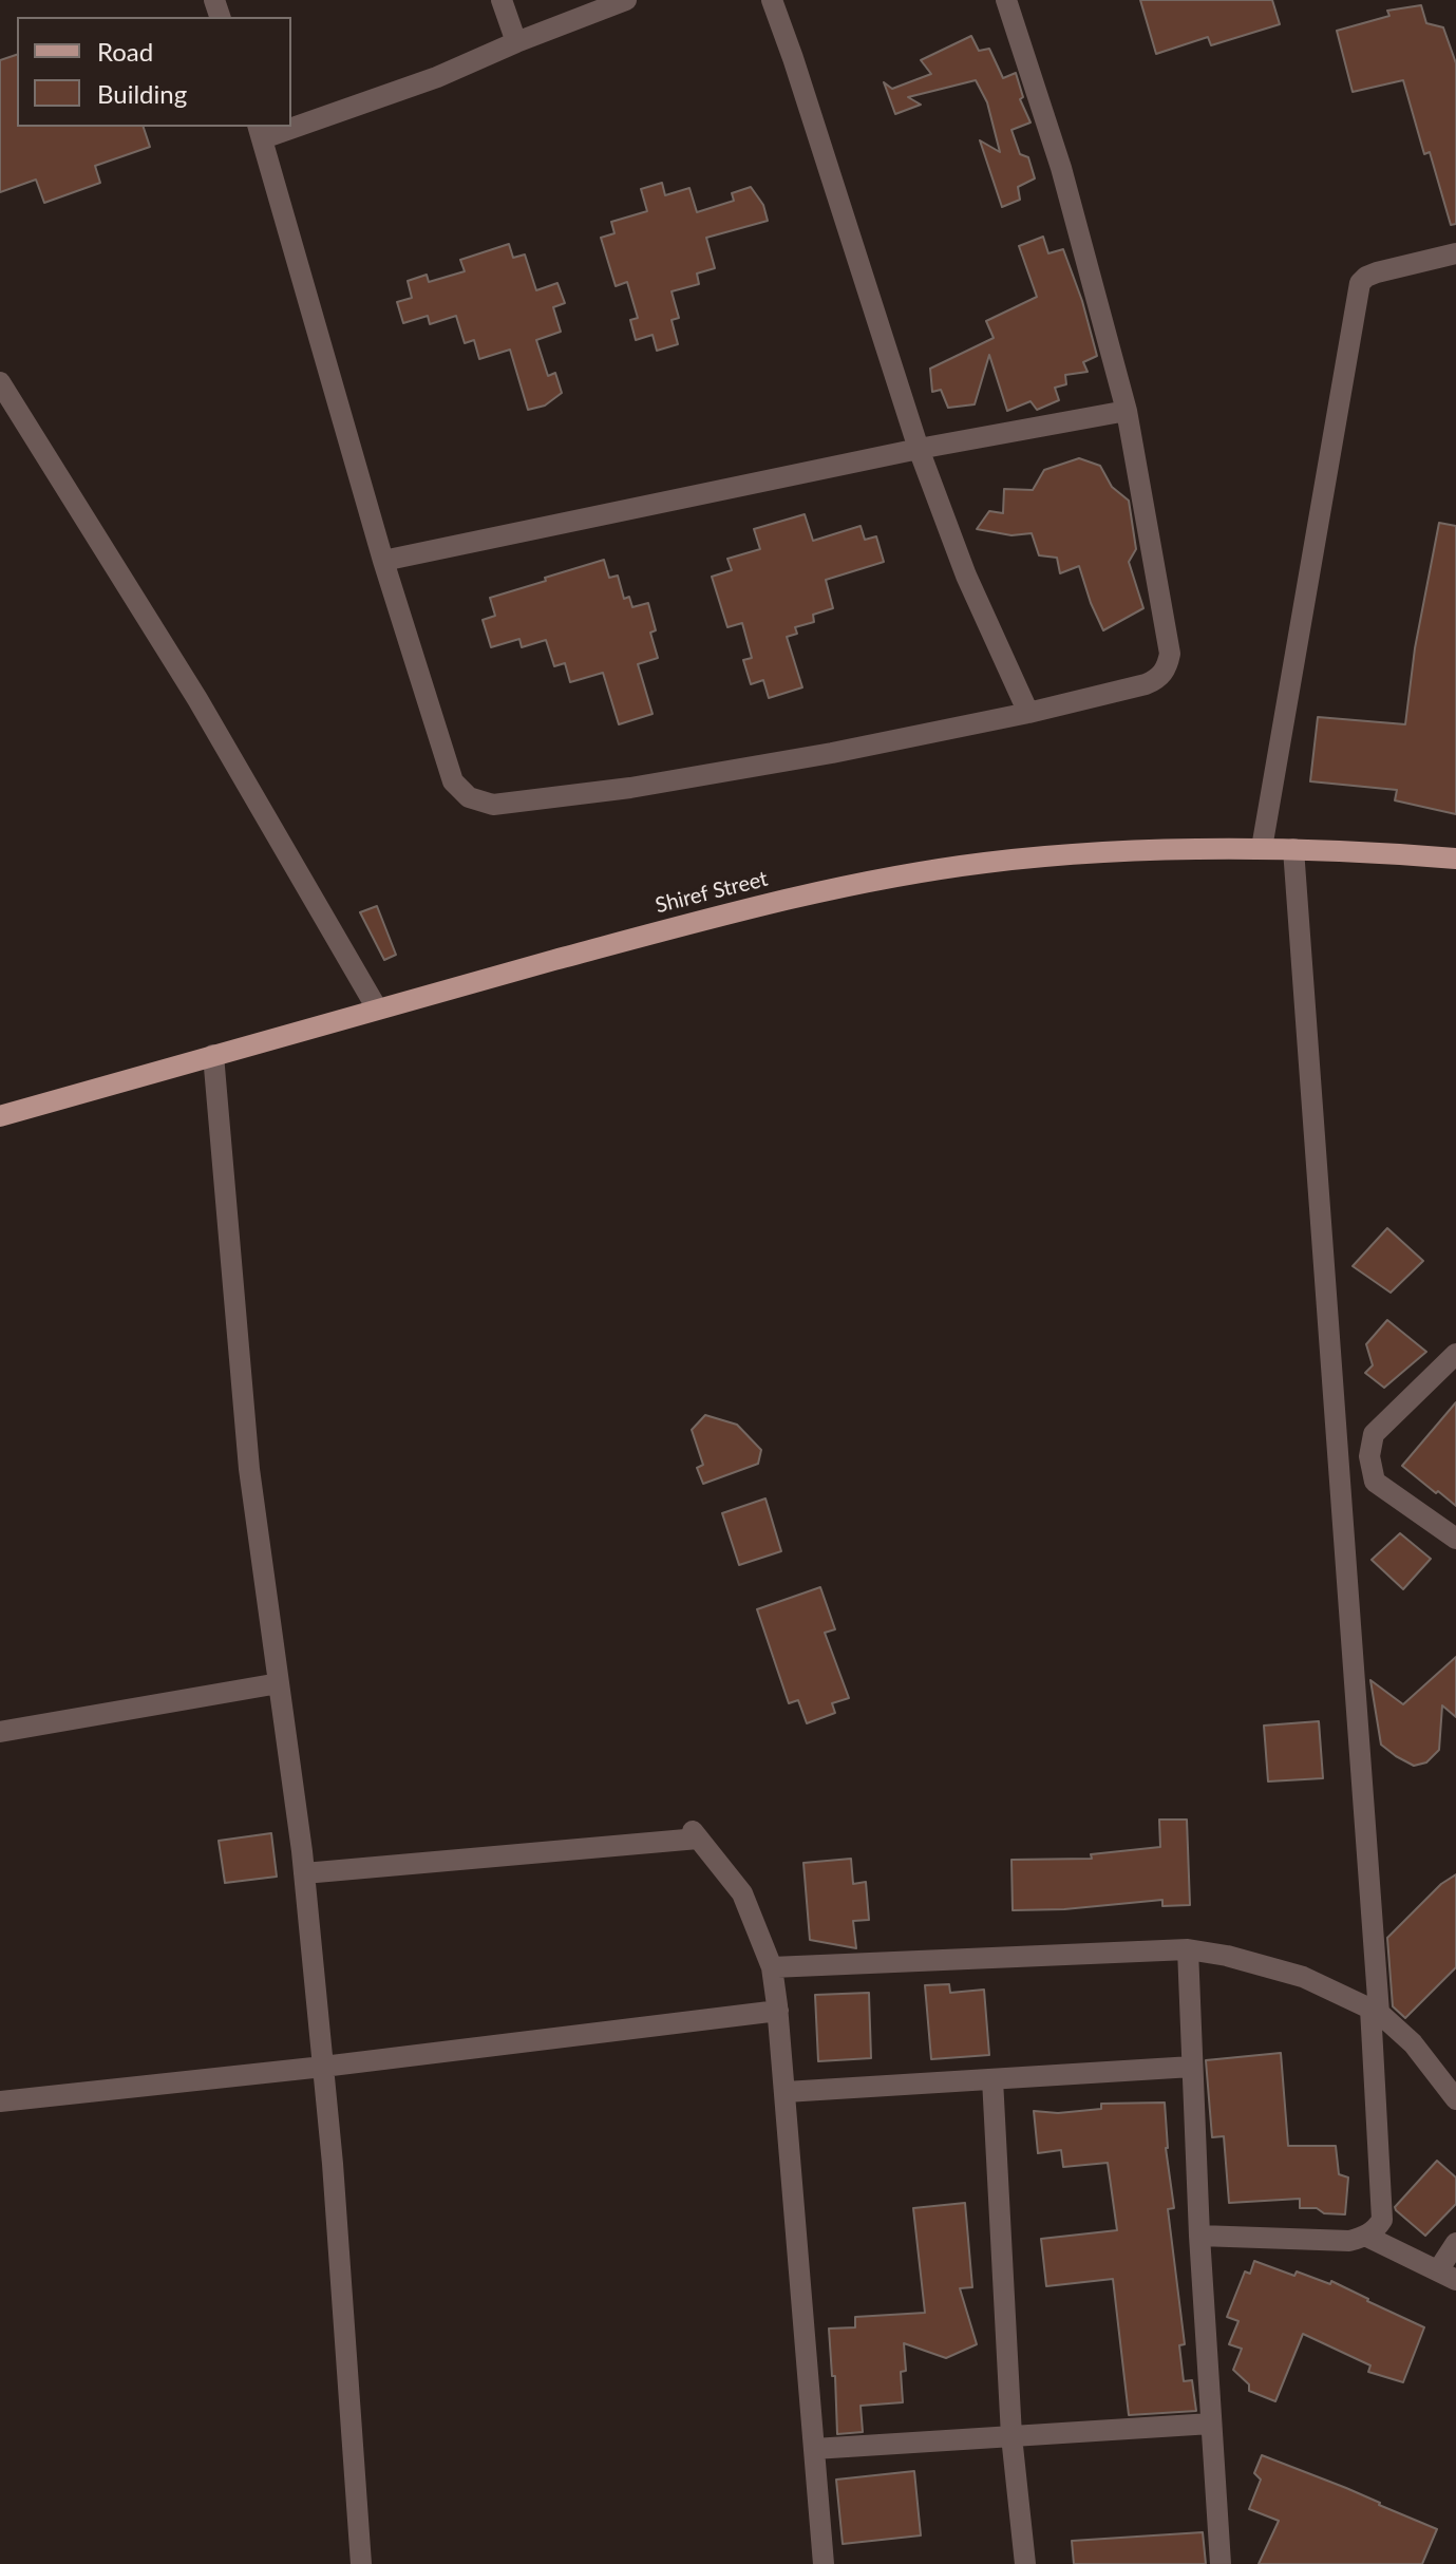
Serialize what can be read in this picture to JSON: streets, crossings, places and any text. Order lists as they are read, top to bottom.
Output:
{
  "streets": {
    "main road": ["Shiref Street"]
  },
  "legend": ["Road", "Building"]
}
